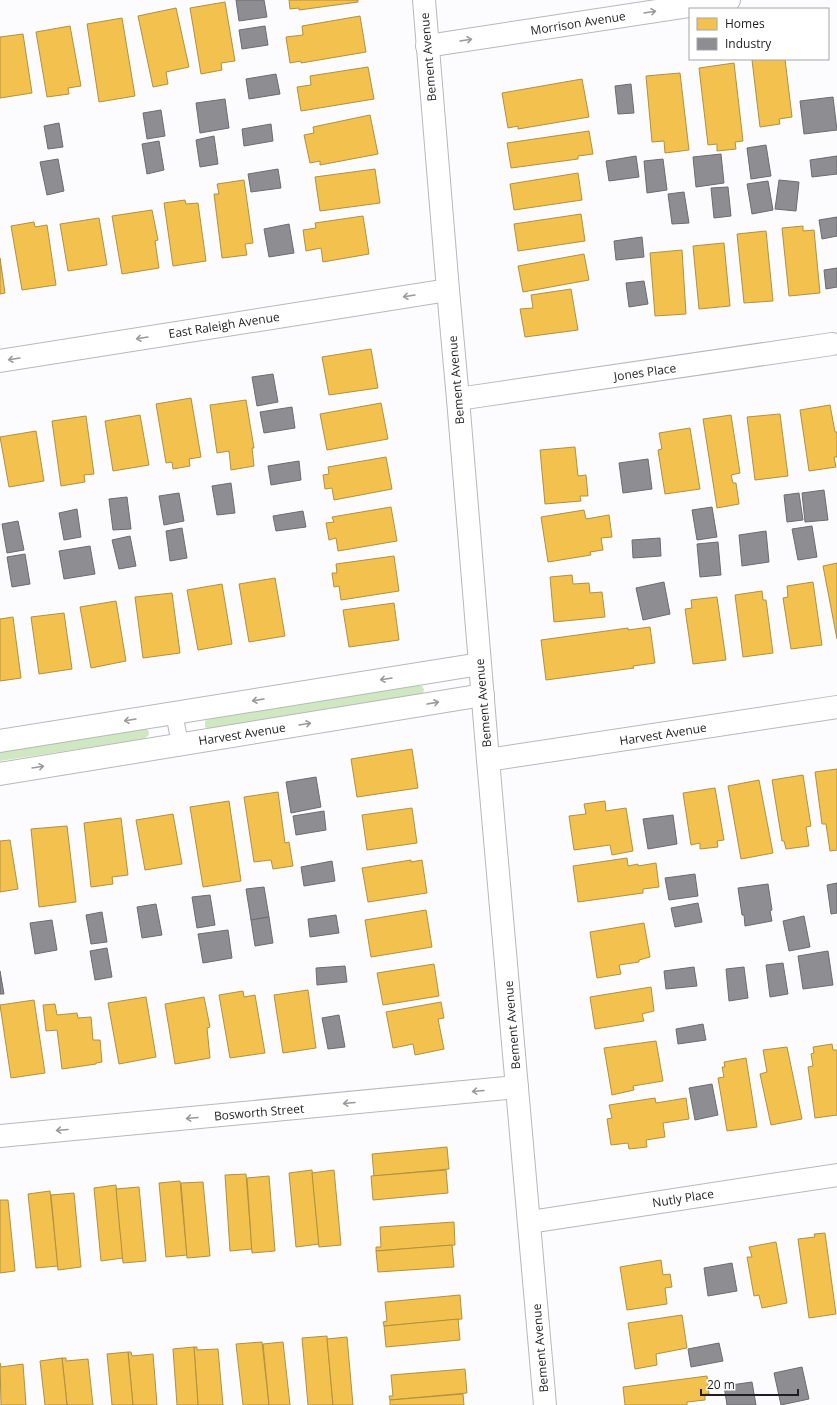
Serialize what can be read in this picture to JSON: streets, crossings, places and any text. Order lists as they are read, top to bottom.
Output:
{
  "streets": {
    "street": [
      "Morrison Avenue",
      "Bement Avenue",
      "East Raleigh Avenue",
      "Jones Place",
      "Harvest Avenue",
      "Bosworth Street",
      "Nutly Place"
    ]
  },
  "crossings": [
    ["Morrison Avenue", "Bement Avenue"],
    ["Bement Avenue", "East Raleigh Avenue"],
    ["Bement Avenue", "Jones Place"],
    ["Bement Avenue", "Harvest Avenue"],
    ["Bement Avenue", "Bosworth Street"],
    ["Bement Avenue", "Nutly Place"]
  ],
  "one_way": ["Morrison Avenue", "East Raleigh Avenue", "Bosworth Street"],
  "legend": ["Homes", "Industry"],
  "scale_bar": "20 m"
}
